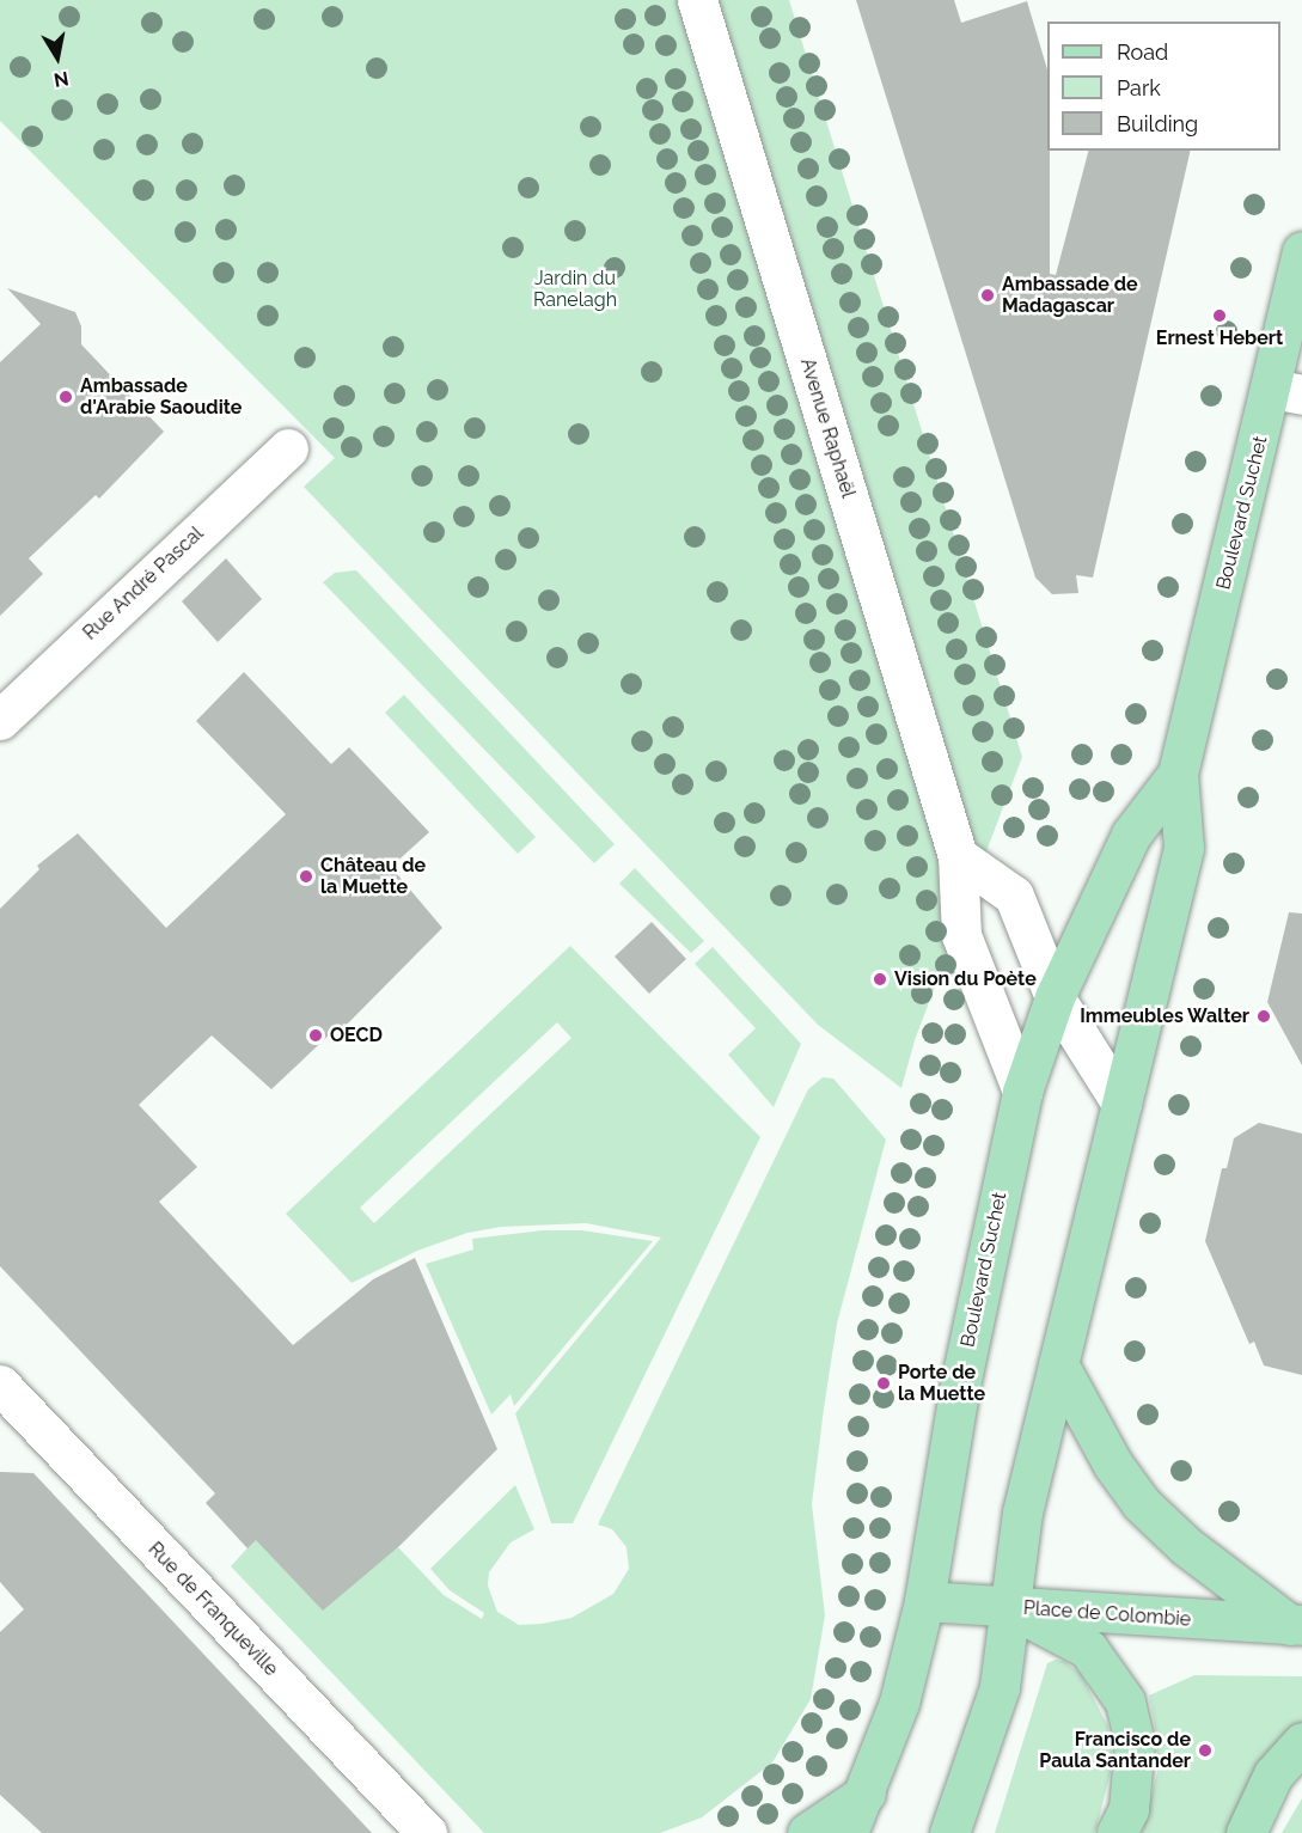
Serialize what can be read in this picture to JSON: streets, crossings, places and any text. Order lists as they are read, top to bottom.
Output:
{
  "streets": {
    "main road": ["Boulevard Suchet", "Place de Colombie"],
    "street": ["Avenue Raphaël", "Rue André Pascal", "Rue de Franqueville"]
  },
  "crossings": [
    ["Avenue Raphaël", "Boulevard Suchet"],
    ["Boulevard Suchet", "Place de Colombie"]
  ],
  "parks": ["Jardin du Ranelagh"],
  "places": [
    "Ambassade de Madagascar",
    "Ernest Hebert",
    "Ambassade d'Arabie Saoudite",
    "Château de la Muette",
    "Vision du Poète",
    "Immeubles Walter",
    "OECD",
    "Porte de la Muette",
    "Francisco de Paula Santander"
  ],
  "legend": ["Road", "Park", "Building"],
  "north": "bottom"
}
